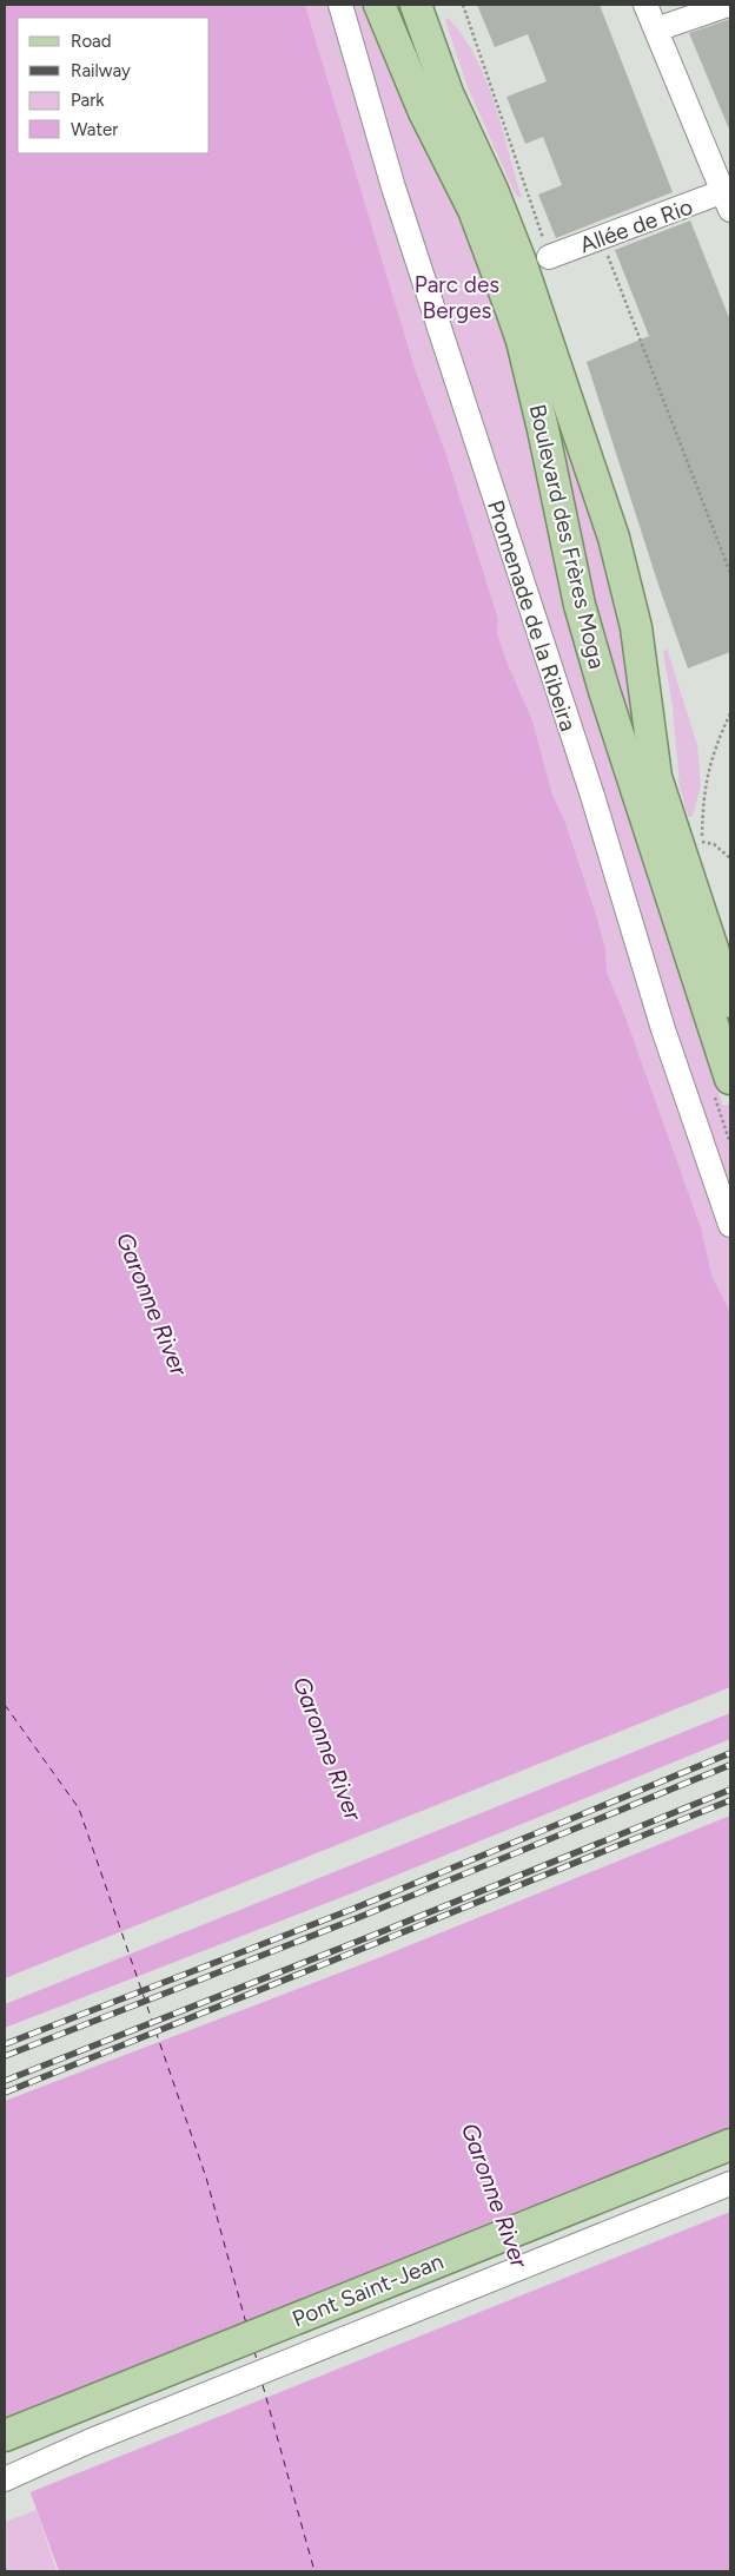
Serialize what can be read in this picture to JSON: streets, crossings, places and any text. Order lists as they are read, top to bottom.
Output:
{
  "streets": {
    "main road": ["Boulevard des Frères Moga", "Pont Saint-Jean"],
    "street": ["Allée de Rio", "Promenade de la Ribeira"]
  },
  "water": ["Garonne River"],
  "parks": ["Parc des Berges"],
  "legend": [
    "Road",
    "Railway",
    "Park",
    "Water"
  ]
}
